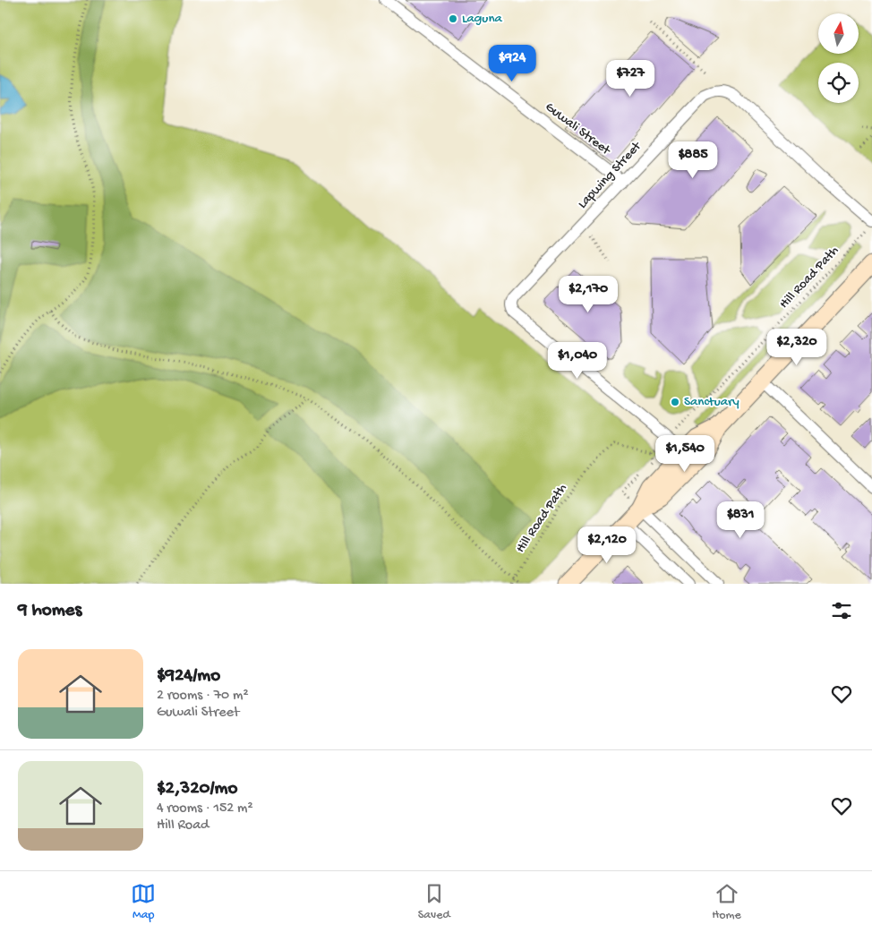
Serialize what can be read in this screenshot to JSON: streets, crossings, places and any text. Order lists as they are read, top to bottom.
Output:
{
  "streets": {
    "street": ["Guwali Street", "Lapwing Street"],
    "path": ["Hill Road Path"]
  },
  "crossings": [
    ["Guwali Street", "Lapwing Street"]
  ],
  "places": ["Laguna", "Sanctuary"],
  "north": "top",
  "page": {
    "price": [
      "$924",
      "$727",
      "$885",
      "$2,170",
      "$2,320",
      "$1,040",
      "$1,540",
      "$831",
      "$2,120"
    ],
    "heading": "9 homes",
    "list": [
      {
        "name": "$924/mo",
        "note": "2 rooms · 70 m² · Guwali Street"
      },
      {
        "name": "$2,320/mo",
        "note": "4 rooms · 152 m² · Hill Road"
      }
    ],
    "tabs": ["Map", "Saved", "Home"]
  }
}
